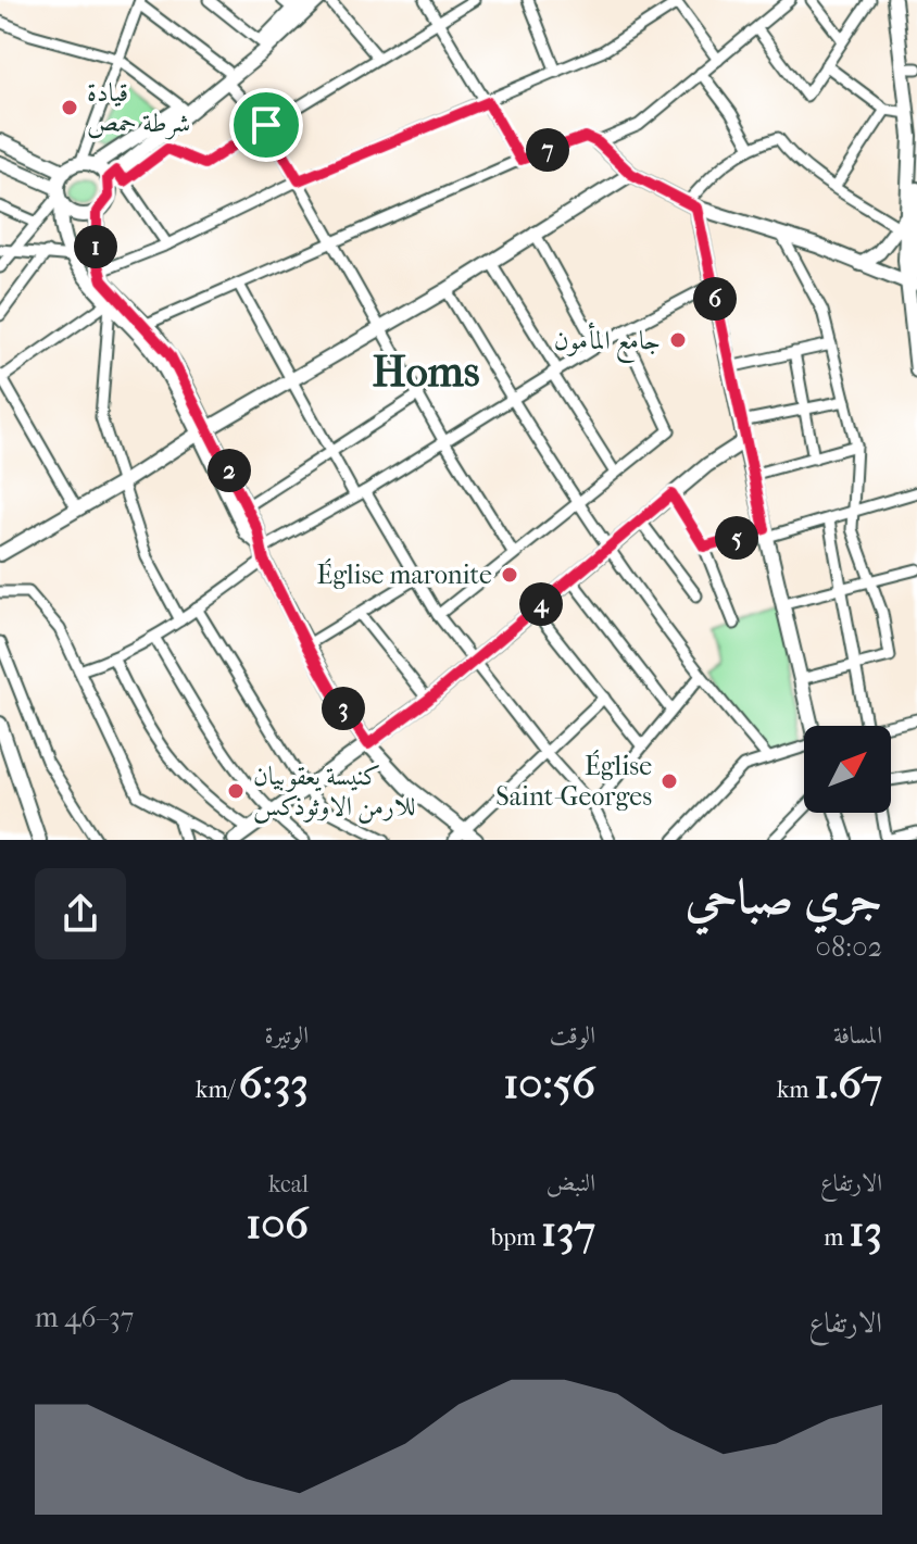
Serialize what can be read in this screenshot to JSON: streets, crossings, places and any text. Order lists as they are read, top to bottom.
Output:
{
  "districts": ["Homs"],
  "places": [
    "قيادة شرطة حمص",
    "جامع المأمون",
    "Église maronite",
    "Église Saint-Georges",
    "كنيسة يعقوبيان للارمن الاوثوذكس"
  ],
  "north": "top right",
  "page": {
    "pins": [
      "7",
      "1",
      "6",
      "2",
      "5",
      "4",
      "3"
    ],
    "heading": ["جري صباحي", "08:02"],
    "stats": [
      ["المسافة", "1.67 km"],
      ["الوقت", "10:56"],
      ["الوتيرة", "6:33 /km"],
      ["الارتفاع", "13 m"],
      ["النبض", "137 bpm"],
      ["kcal", "106"]
    ],
    "chart": ["الارتفاع", "37–46 m"]
  }
}
